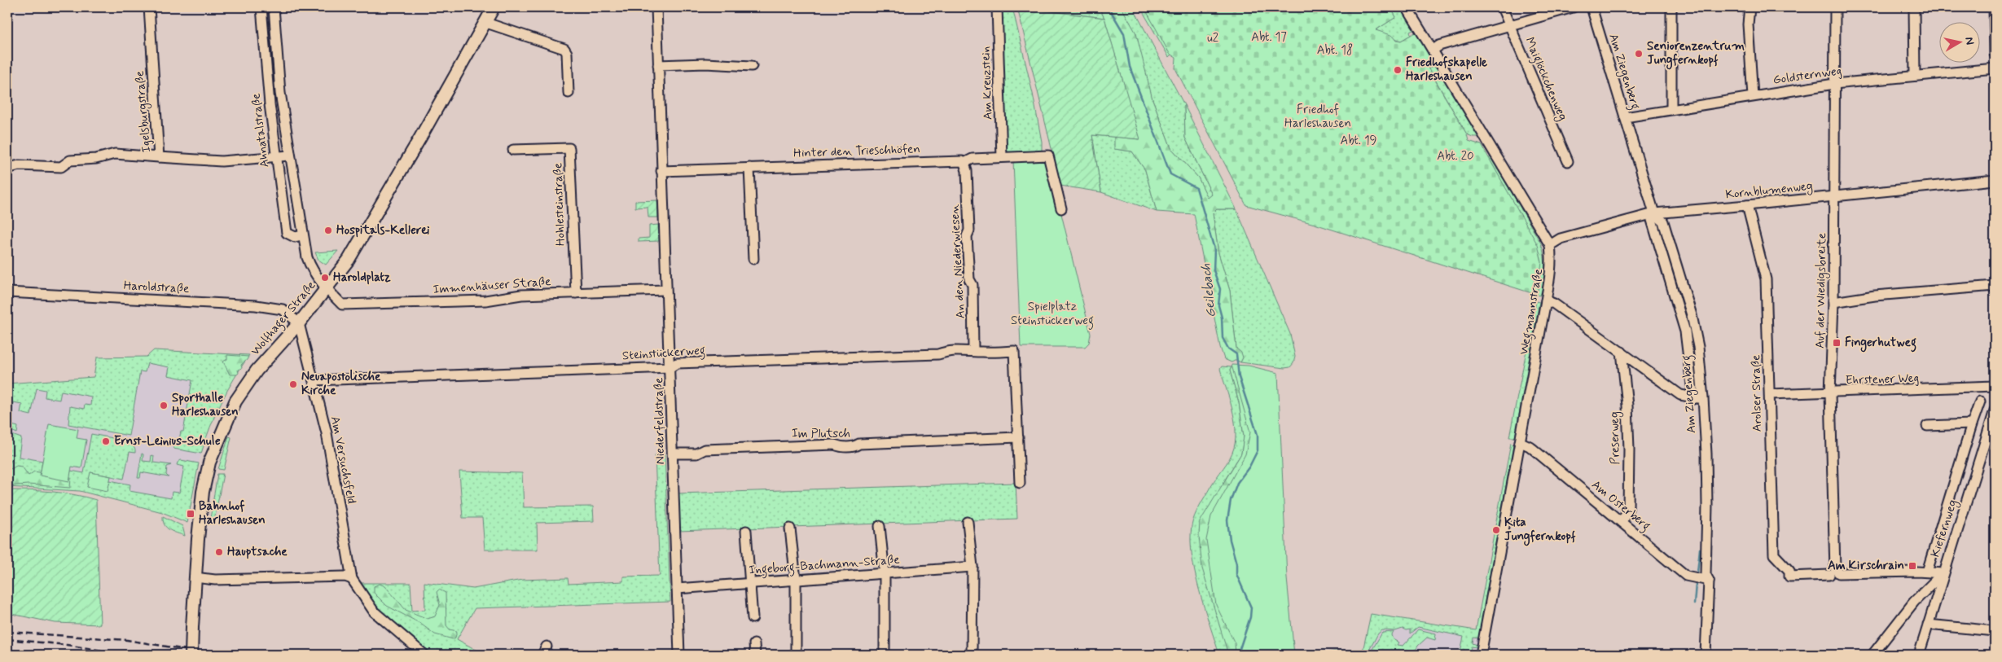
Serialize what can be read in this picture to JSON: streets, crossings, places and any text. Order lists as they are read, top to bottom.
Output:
{
  "streets": {
    "main road": ["Wolfhager Straße"],
    "street": [
      "Am Ziegenberg",
      "Goldsternweg",
      "Maiglöckchenweg",
      "Am Kreuzstein",
      "Igelsburgstraße",
      "Ahnatalstraße",
      "Hinter den Trieschhöfen",
      "Kornblumenweg",
      "Hohlesteinstraße",
      "An den Niederwiesen",
      "Immenhäuser Straße",
      "Haroldstraße",
      "Auf der Wiedigsbreite",
      "Wegmannstraße",
      "Steinstückerweg",
      "Ehrstener Weg",
      "Arolser Straße",
      "Niederfeldstraße",
      "Im Plutsch",
      "Preserweg",
      "Am Versuchsfeld",
      "Am Osterberg",
      "Kiefernweg",
      "Ingeborg-Bachmann-Straße"
    ]
  },
  "crossings": [
    ["Am Ziegenberg", "Goldsternweg"],
    ["Am Ziegenberg", "Kornblumenweg"],
    ["Am Ziegenberg", "Am Osterberg"],
    ["Goldsternweg", "Auf der Wiedigsbreite"],
    ["Am Kreuzstein", "Hinter den Trieschhöfen"],
    ["Igelsburgstraße", "Ahnatalstraße"],
    ["Ahnatalstraße", "Immenhäuser Straße"],
    ["Ahnatalstraße", "Wolfhager Straße"],
    ["Hinter den Trieschhöfen", "An den Niederwiesen"],
    ["Hinter den Trieschhöfen", "Niederfeldstraße"],
    ["Kornblumenweg", "Auf der Wiedigsbreite"],
    ["Kornblumenweg", "Wegmannstraße"],
    ["Kornblumenweg", "Arolser Straße"],
    ["Hohlesteinstraße", "Immenhäuser Straße"],
    ["An den Niederwiesen", "Steinstückerweg"],
    ["Immenhäuser Straße", "Wolfhager Straße"],
    ["Immenhäuser Straße", "Niederfeldstraße"],
    ["Haroldstraße", "Wolfhager Straße"],
    ["Haroldstraße", "Am Versuchsfeld"],
    ["Auf der Wiedigsbreite", "Ehrstener Weg"],
    ["Auf der Wiedigsbreite", "Arolser Straße"],
    ["Wegmannstraße", "Am Osterberg"],
    ["Wolfhager Straße", "Am Versuchsfeld"],
    ["Steinstückerweg", "Niederfeldstraße"],
    ["Steinstückerweg", "Im Plutsch"],
    ["Steinstückerweg", "Am Versuchsfeld"],
    ["Ehrstener Weg", "Arolser Straße"],
    ["Niederfeldstraße", "Im Plutsch"],
    ["Niederfeldstraße", "Ingeborg-Bachmann-Straße"],
    ["Preserweg", "Am Osterberg"]
  ],
  "water": ["Geilebach"],
  "parks": [
    "Abt. 17",
    "u2",
    "Abt. 18",
    "Friedhof Harleshausen",
    "Abt. 19",
    "Abt. 20",
    "Spielplatz Steinstückerweg"
  ],
  "places": {
    "other": [
      "Seniorenzentrum Jungfernkopf",
      "Friedhofskapelle Harleshausen",
      "Hospitals-Kellerei",
      "Haroldplatz",
      "Neuapostolische Kirche",
      "Sporthalle Harleshausen",
      "Ernst-Leinius-Schule",
      "Kita Jungfernkopf",
      "Hauptsache"
    ],
    "transit": ["Fingerhutweg", "Bahnhof Harleshausen", "Am Kirschrain"]
  },
  "north": "right"
}
